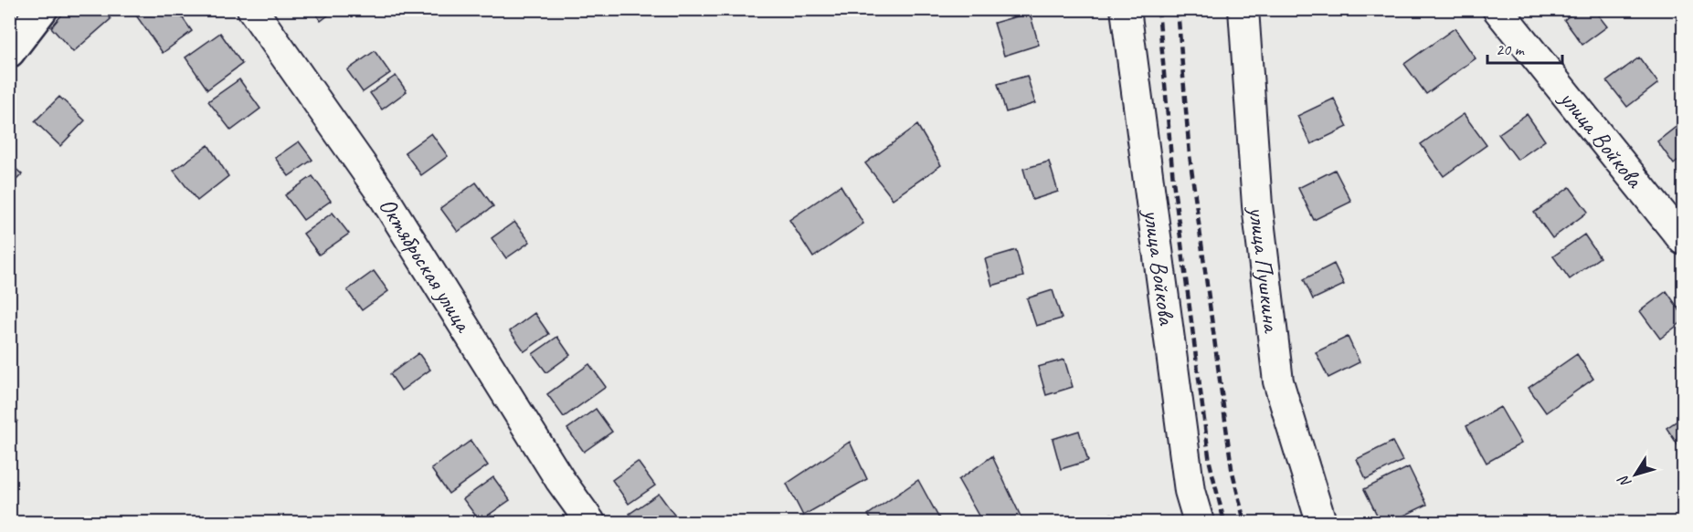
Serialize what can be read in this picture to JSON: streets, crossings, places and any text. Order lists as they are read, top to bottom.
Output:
{
  "streets": {
    "street": ["улица Войкова", "Октябрьская улица", "улица Пушкина"]
  },
  "scale_bar": "20 m",
  "north": "bottom left"
}
